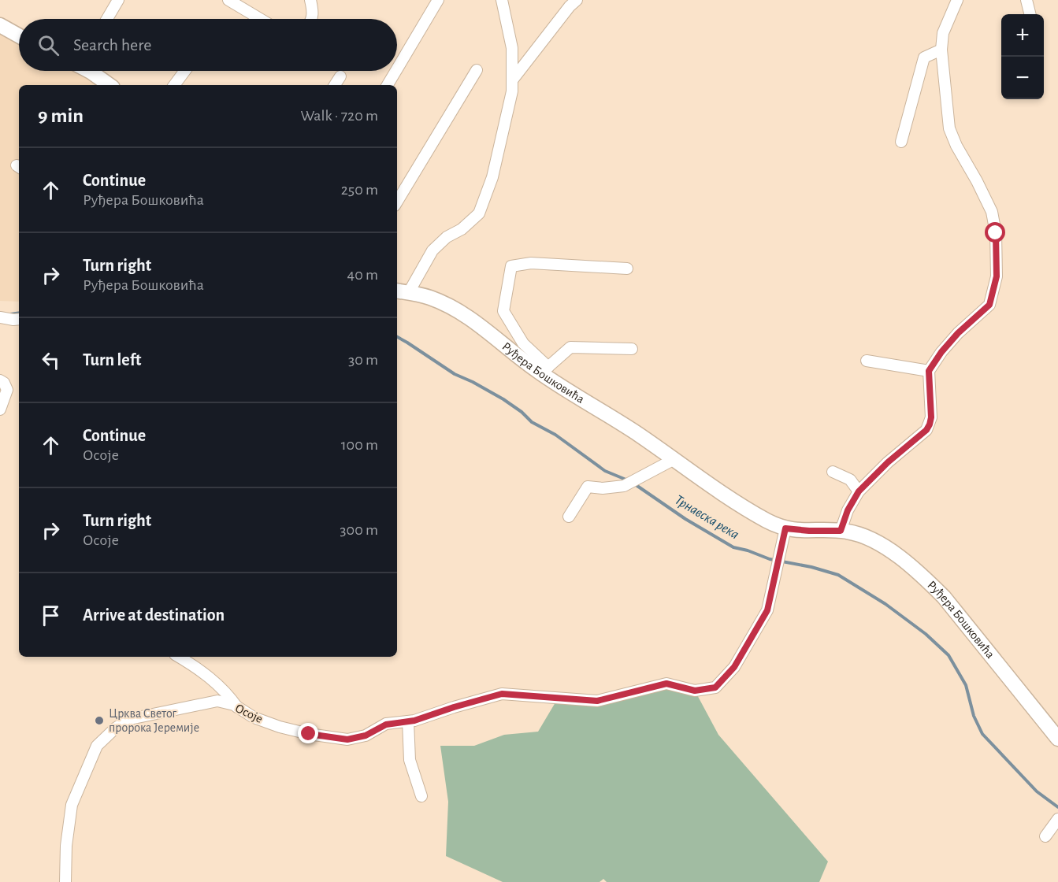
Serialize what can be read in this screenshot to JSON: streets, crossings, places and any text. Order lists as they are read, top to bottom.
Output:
{
  "streets": {
    "main road": ["Руђера Бошковића"],
    "street": ["Осоје"]
  },
  "crossings": [
    ["Руђера Бошковића", "Осоје"]
  ],
  "water": ["Трнавска река"],
  "places": ["Црква Светог пророка Јеремије"],
  "page": {
    "map_buttons": ["+", "−"],
    "search": "Search here",
    "heading": ["9 min", "Walk · 720 m"],
    "list": [
      ["Continue", "Руђера Бошковића", "250 m"],
      ["Turn right", "Руђера Бошковића", "40 m"],
      ["Turn left", "30 m"],
      ["Continue", "Осоје", "100 m"],
      ["Turn right", "Осоје", "300 m"],
      "Arrive at destination"
    ]
  }
}
